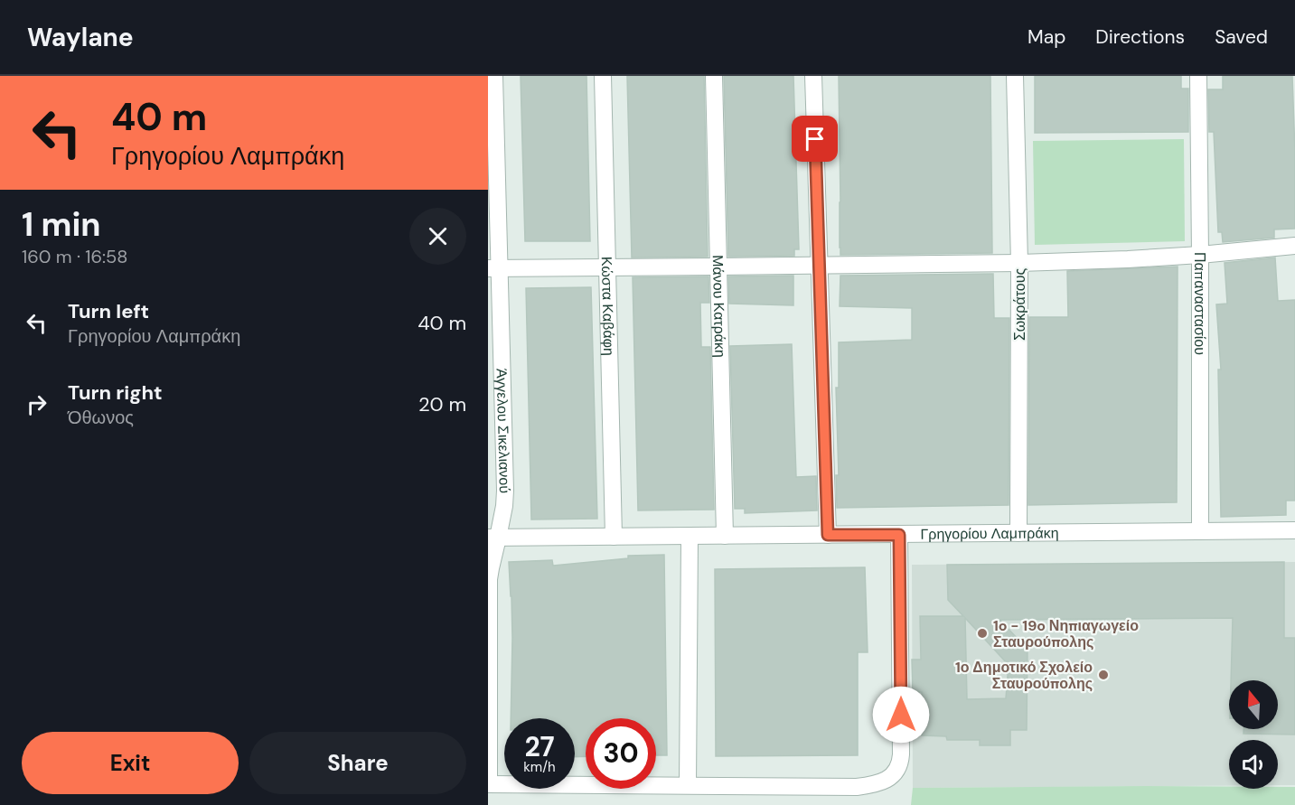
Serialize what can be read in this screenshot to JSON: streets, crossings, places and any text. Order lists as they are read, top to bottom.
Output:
{
  "streets": {
    "street": [
      "Παπαναστασίου",
      "Σωκράτους",
      "Κώστα Καβάφη",
      "Μάνου Κατράκη",
      "Άγγελου Σικελιανού",
      "Γρηγορίου Λαμπράκη"
    ]
  },
  "crossings": [
    ["Παπαναστασίου", "Γρηγορίου Λαμπράκη"],
    ["Σωκράτους", "Γρηγορίου Λαμπράκη"],
    ["Κώστα Καβάφη", "Γρηγορίου Λαμπράκη"],
    ["Μάνου Κατράκη", "Γρηγορίου Λαμπράκη"],
    ["Άγγελου Σικελιανού", "Γρηγορίου Λαμπράκη"]
  ],
  "places": ["1o - 19o Νηπιαγωγείο Σταυρούπολης", "1ο Δημοτικό Σχολείο Σταυρούπολης"],
  "north": "top",
  "page": {
    "header": "Waylane",
    "nav": ["Map", "Directions", "Saved"],
    "turn": ["40 m", "Γρηγορίου Λαμπράκη"],
    "heading": ["1 min", "160 m · 16:58"],
    "list": [
      {
        "name": "Turn left",
        "note": "Γρηγορίου Λαμπράκη",
        "value": "40 m"
      },
      {
        "name": "Turn right",
        "note": "Όθωνος",
        "value": "20 m"
      }
    ],
    "speed": "27 km/h",
    "limit": "30",
    "buttons": ["Exit", "Share"]
  }
}
